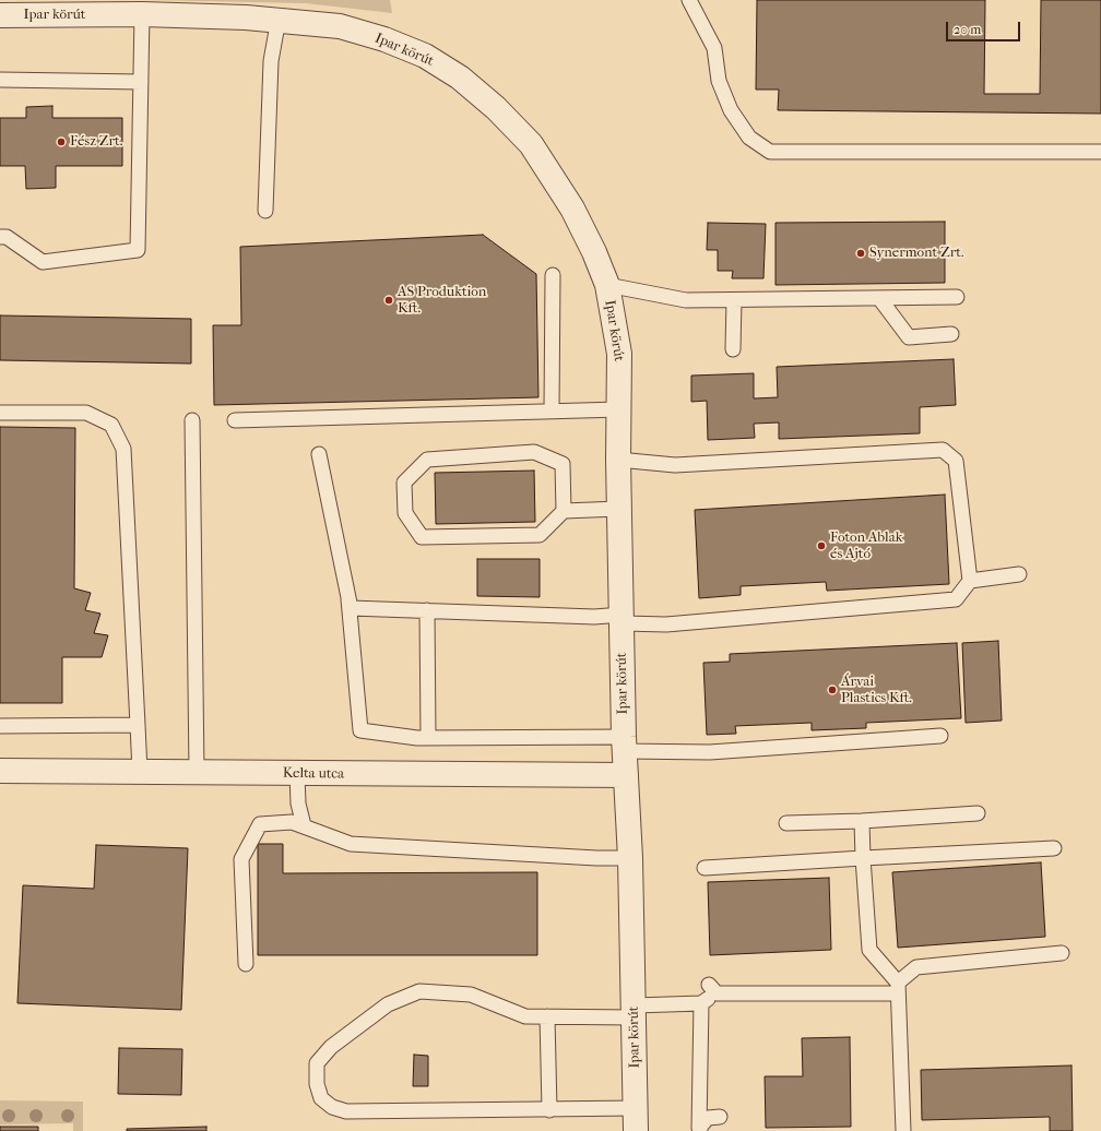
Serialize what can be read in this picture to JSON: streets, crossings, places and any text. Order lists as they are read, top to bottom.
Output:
{
  "streets": {
    "street": ["Ipar körút", "Kelta utca"]
  },
  "crossings": [
    ["Ipar körút", "Kelta utca"]
  ],
  "places": [
    "Fész Zrt.",
    "Synermont Zrt.",
    "AS Produktion Kft.",
    "Foton Ablak és Ajtó",
    "Árvai Plastics Kft."
  ],
  "scale_bar": "20 m"
}
